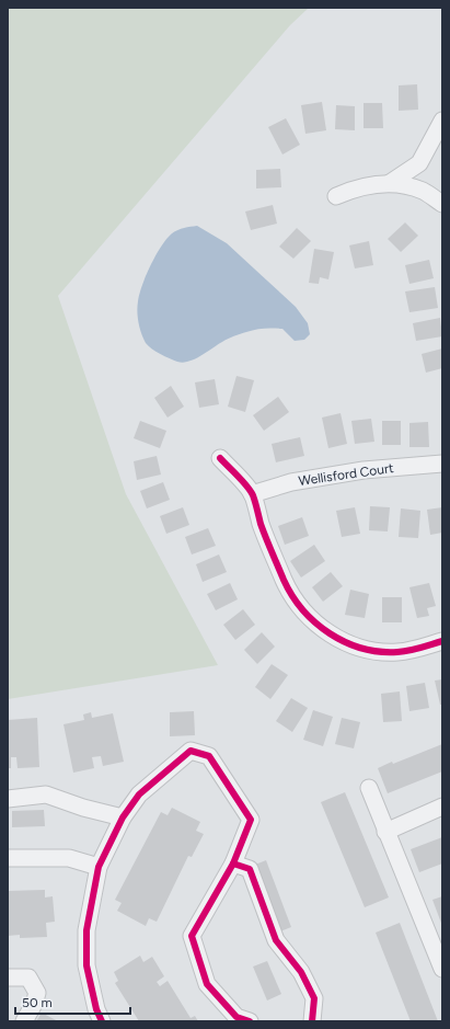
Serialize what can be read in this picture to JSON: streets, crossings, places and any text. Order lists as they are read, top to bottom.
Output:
{
  "streets": {
    "street": ["Wellisford Court"]
  },
  "scale_bar": "50 m"
}
